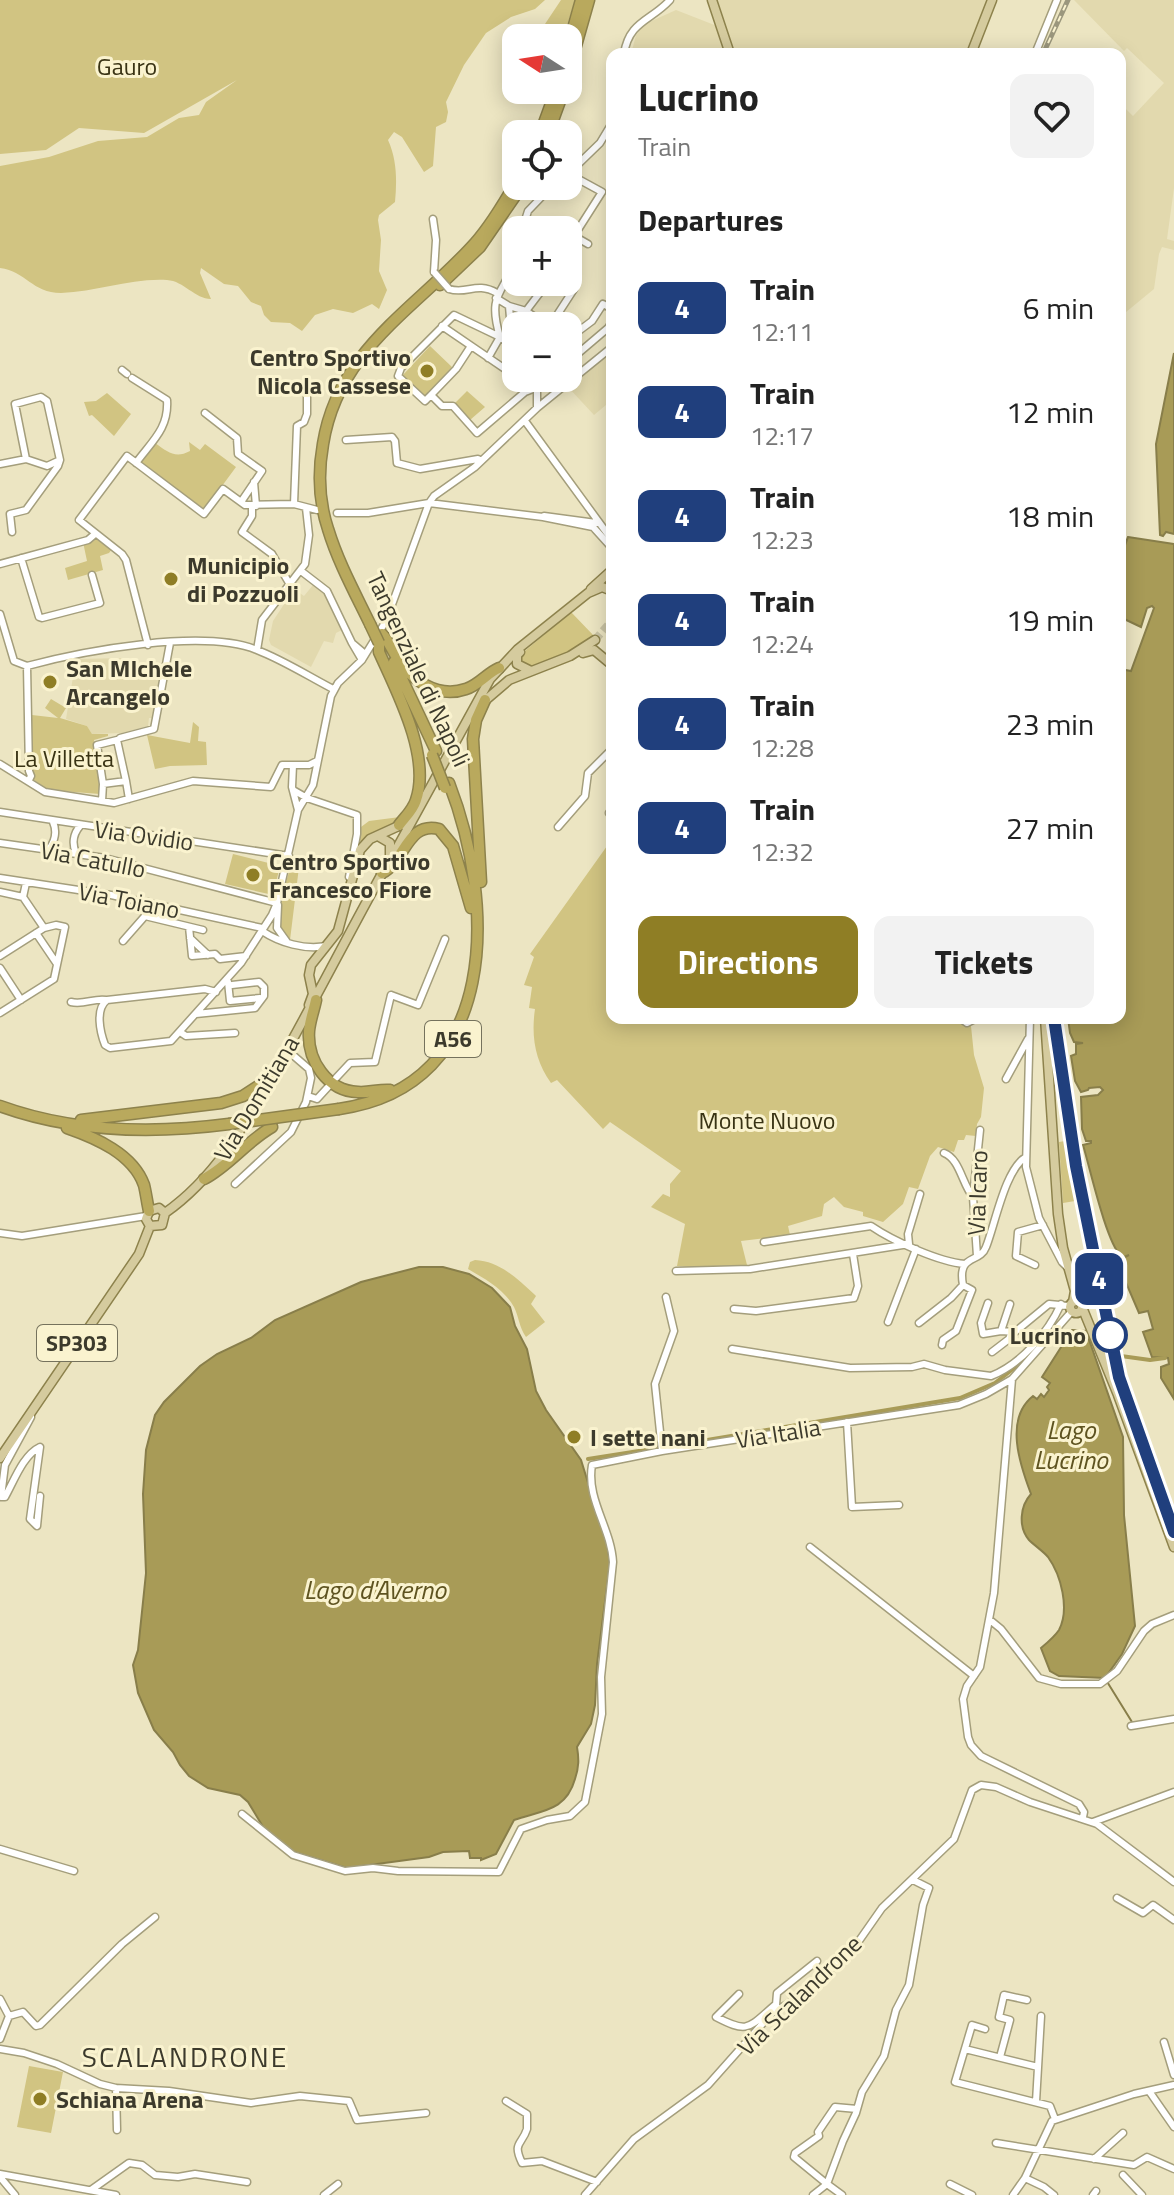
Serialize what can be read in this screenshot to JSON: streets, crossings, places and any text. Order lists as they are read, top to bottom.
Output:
{
  "streets": {
    "highway": ["Tangenziale di Napoli", "A56"],
    "main road": ["Via Domitiana", "SP303"],
    "street": [
      "Via Ovidio",
      "Via Catullo",
      "Via Toiano",
      "Via Icaro",
      "Via Italia",
      "Via Scalandrone"
    ]
  },
  "crossings": [
    ["Via Domitiana", "SP303"]
  ],
  "districts": ["SCALANDRONE"],
  "water": ["Lago Lucrino", "Lago d'Averno"],
  "parks": ["Gauro", "La Villetta", "Monte Nuovo"],
  "places": [
    "Centro Sportivo Nicola Cassese",
    "Municipio di Pozzuoli",
    "San MIchele Arcangelo",
    "Centro Sportivo Francesco Fiore",
    "Lucrino",
    "I sette nani",
    "Schiana Arena"
  ],
  "north": "left",
  "page": {
    "on_map": "4",
    "map_buttons": ["+", "−"],
    "heading": [
      ["Lucrino", "Train"],
      "Departures"
    ],
    "list": [
      {
        "mark": "4",
        "name": "Train",
        "note": "12:11",
        "value": "6 min"
      },
      {
        "mark": "4",
        "name": "Train",
        "note": "12:17",
        "value": "12 min"
      },
      {
        "mark": "4",
        "name": "Train",
        "note": "12:23",
        "value": "18 min"
      },
      {
        "mark": "4",
        "name": "Train",
        "note": "12:24",
        "value": "19 min"
      },
      {
        "mark": "4",
        "name": "Train",
        "note": "12:28",
        "value": "23 min"
      },
      {
        "mark": "4",
        "name": "Train",
        "note": "12:32",
        "value": "27 min"
      }
    ],
    "buttons": ["Directions", "Tickets"]
  }
}
